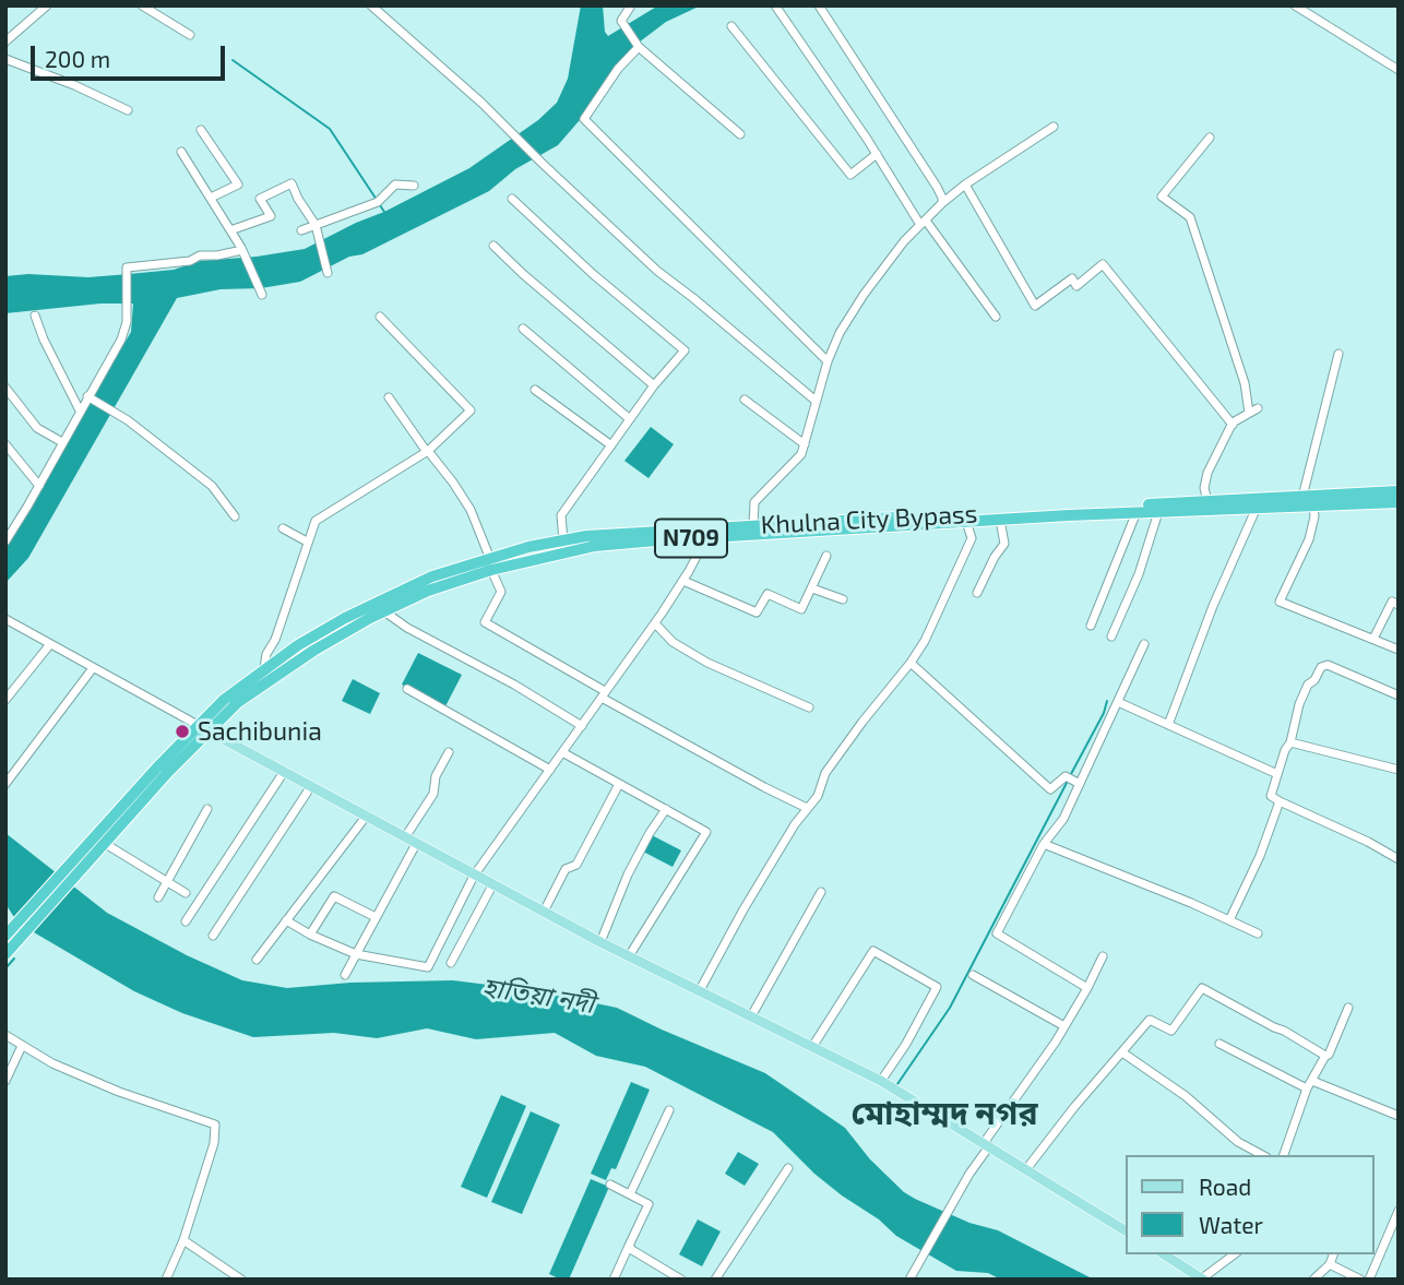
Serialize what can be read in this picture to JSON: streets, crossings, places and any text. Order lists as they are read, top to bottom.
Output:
{
  "streets": {
    "highway": ["Khulna City Bypass", "N709"]
  },
  "crossings": [
    ["Khulna City Bypass", "N709"]
  ],
  "districts": ["মোহাম্মদ নগর"],
  "water": ["হাতিয়া নদী"],
  "places": ["Sachibunia"],
  "legend": ["Road", "Water"],
  "scale_bar": "200 m"
}
